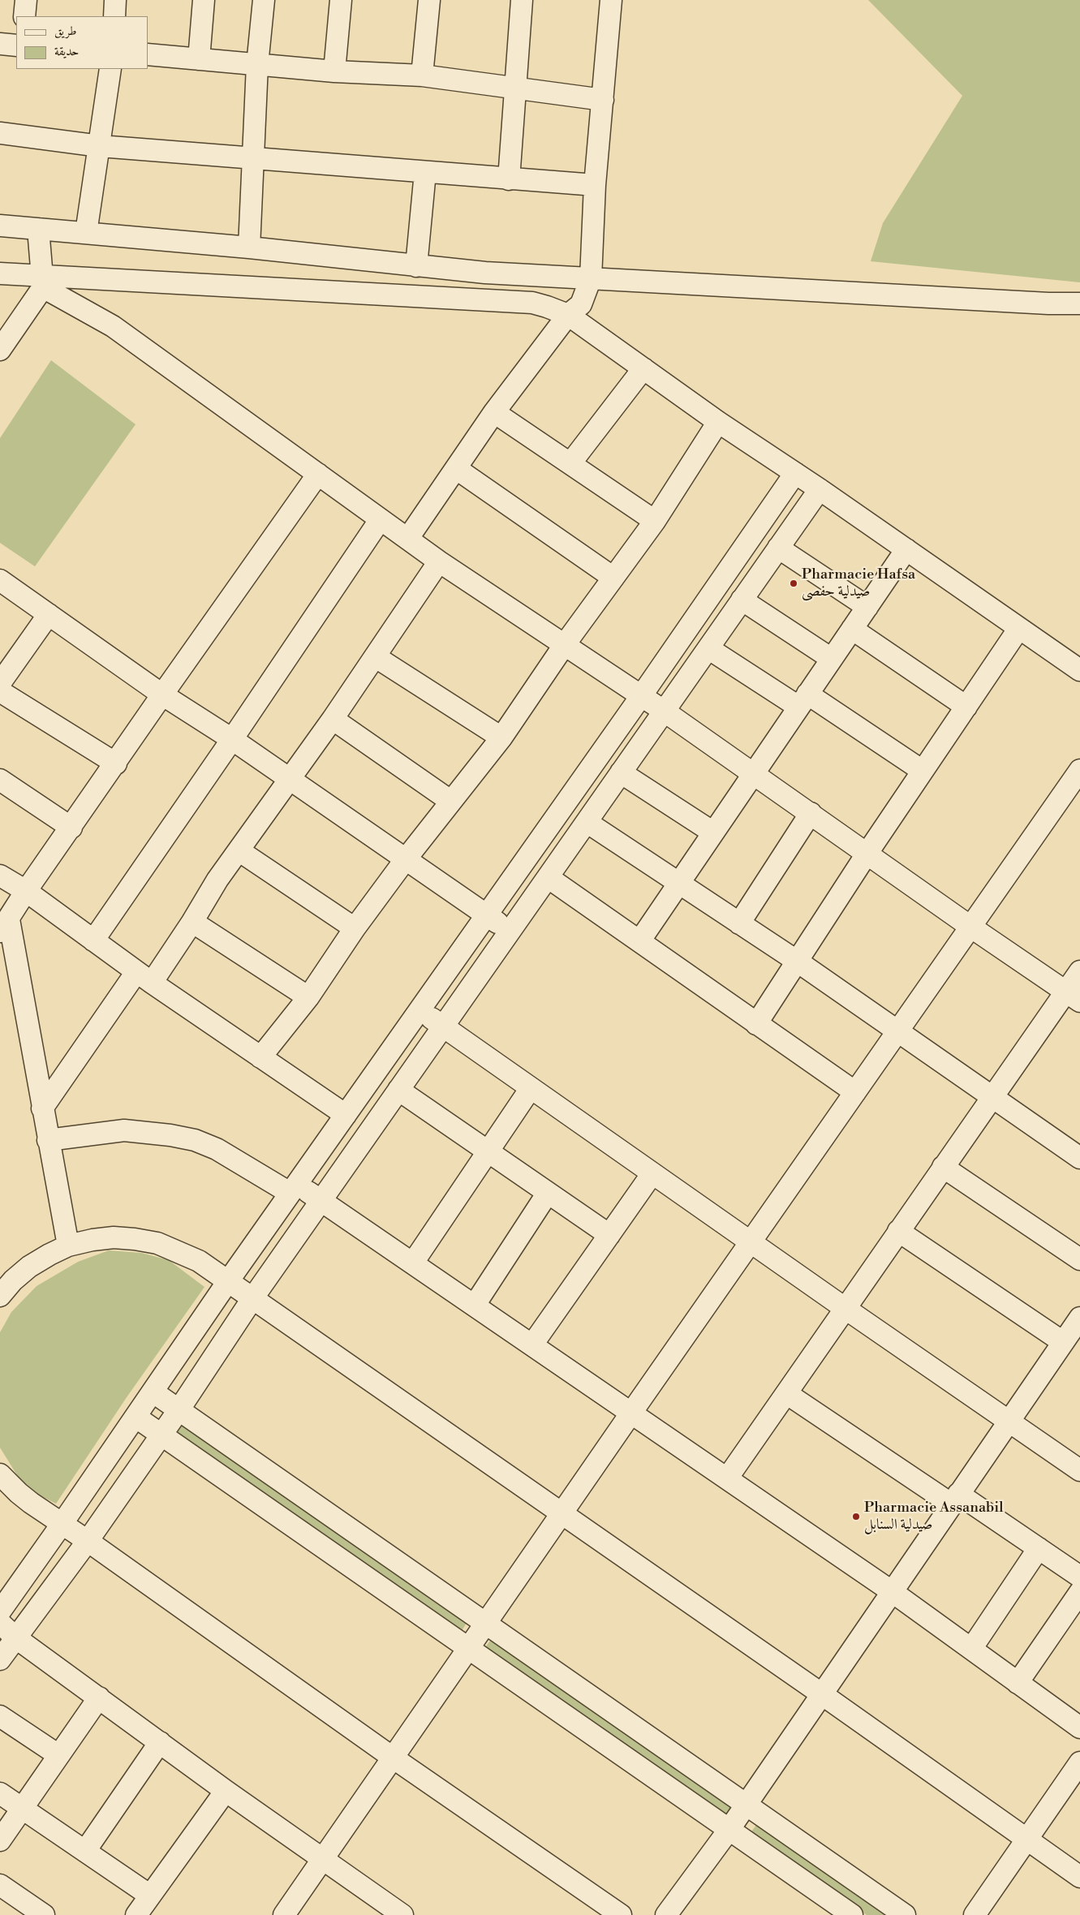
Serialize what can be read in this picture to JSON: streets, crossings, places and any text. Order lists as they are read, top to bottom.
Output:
{
  "places": ["Pharmacie Hafsa صيدلية حفصى", "Pharmacie Assanabil صيدلية السنابل"],
  "legend": ["طريق", "حديقة"]
}
